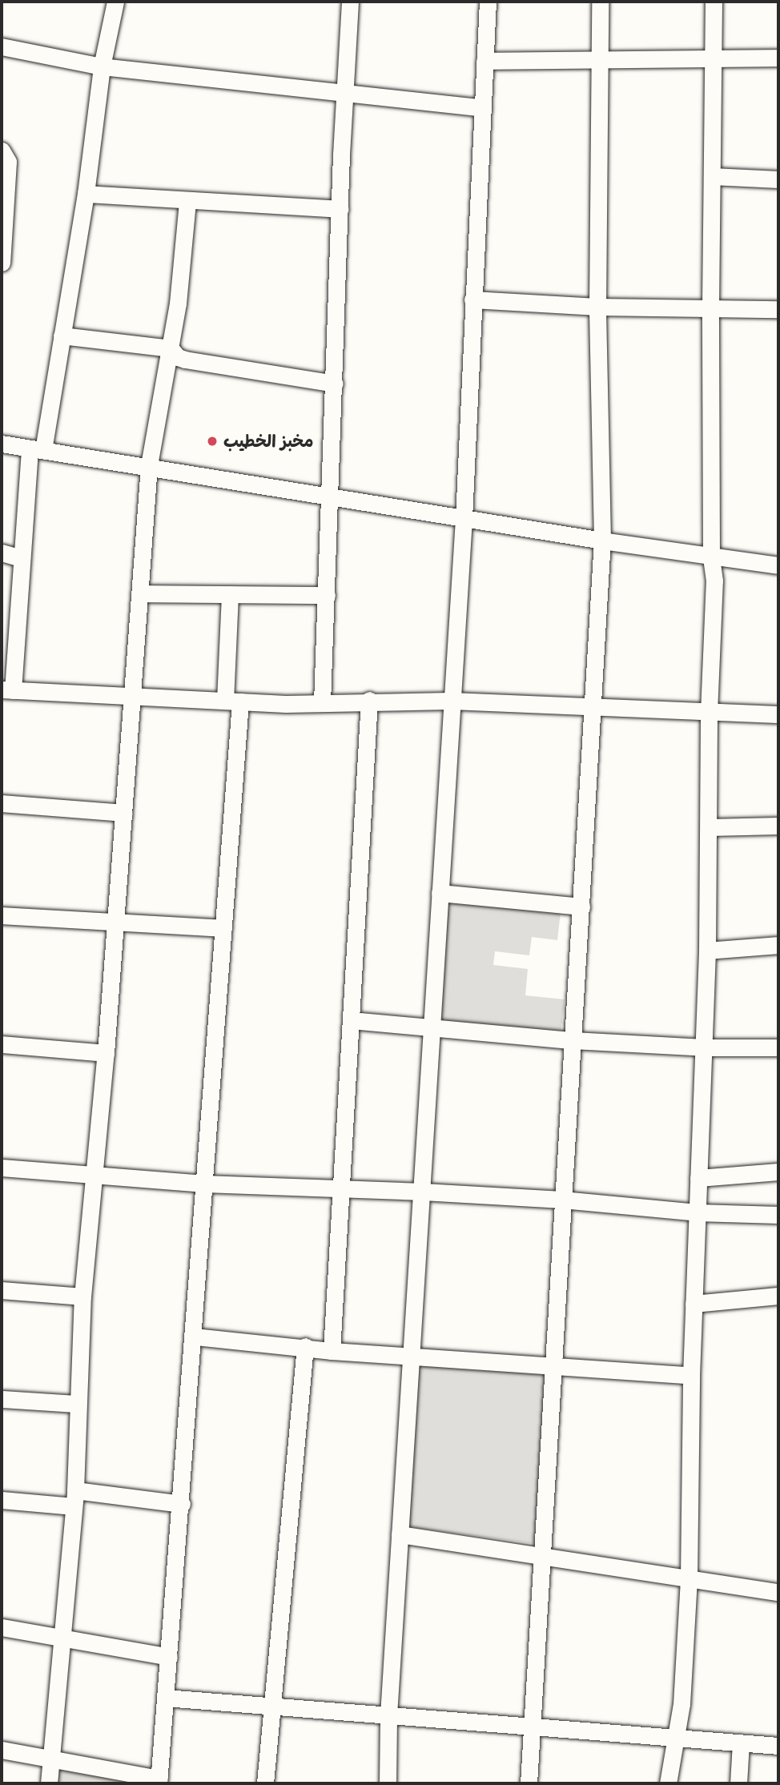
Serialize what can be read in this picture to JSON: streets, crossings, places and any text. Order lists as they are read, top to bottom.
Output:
{
  "places": ["مخبز الخطيب"]
}
